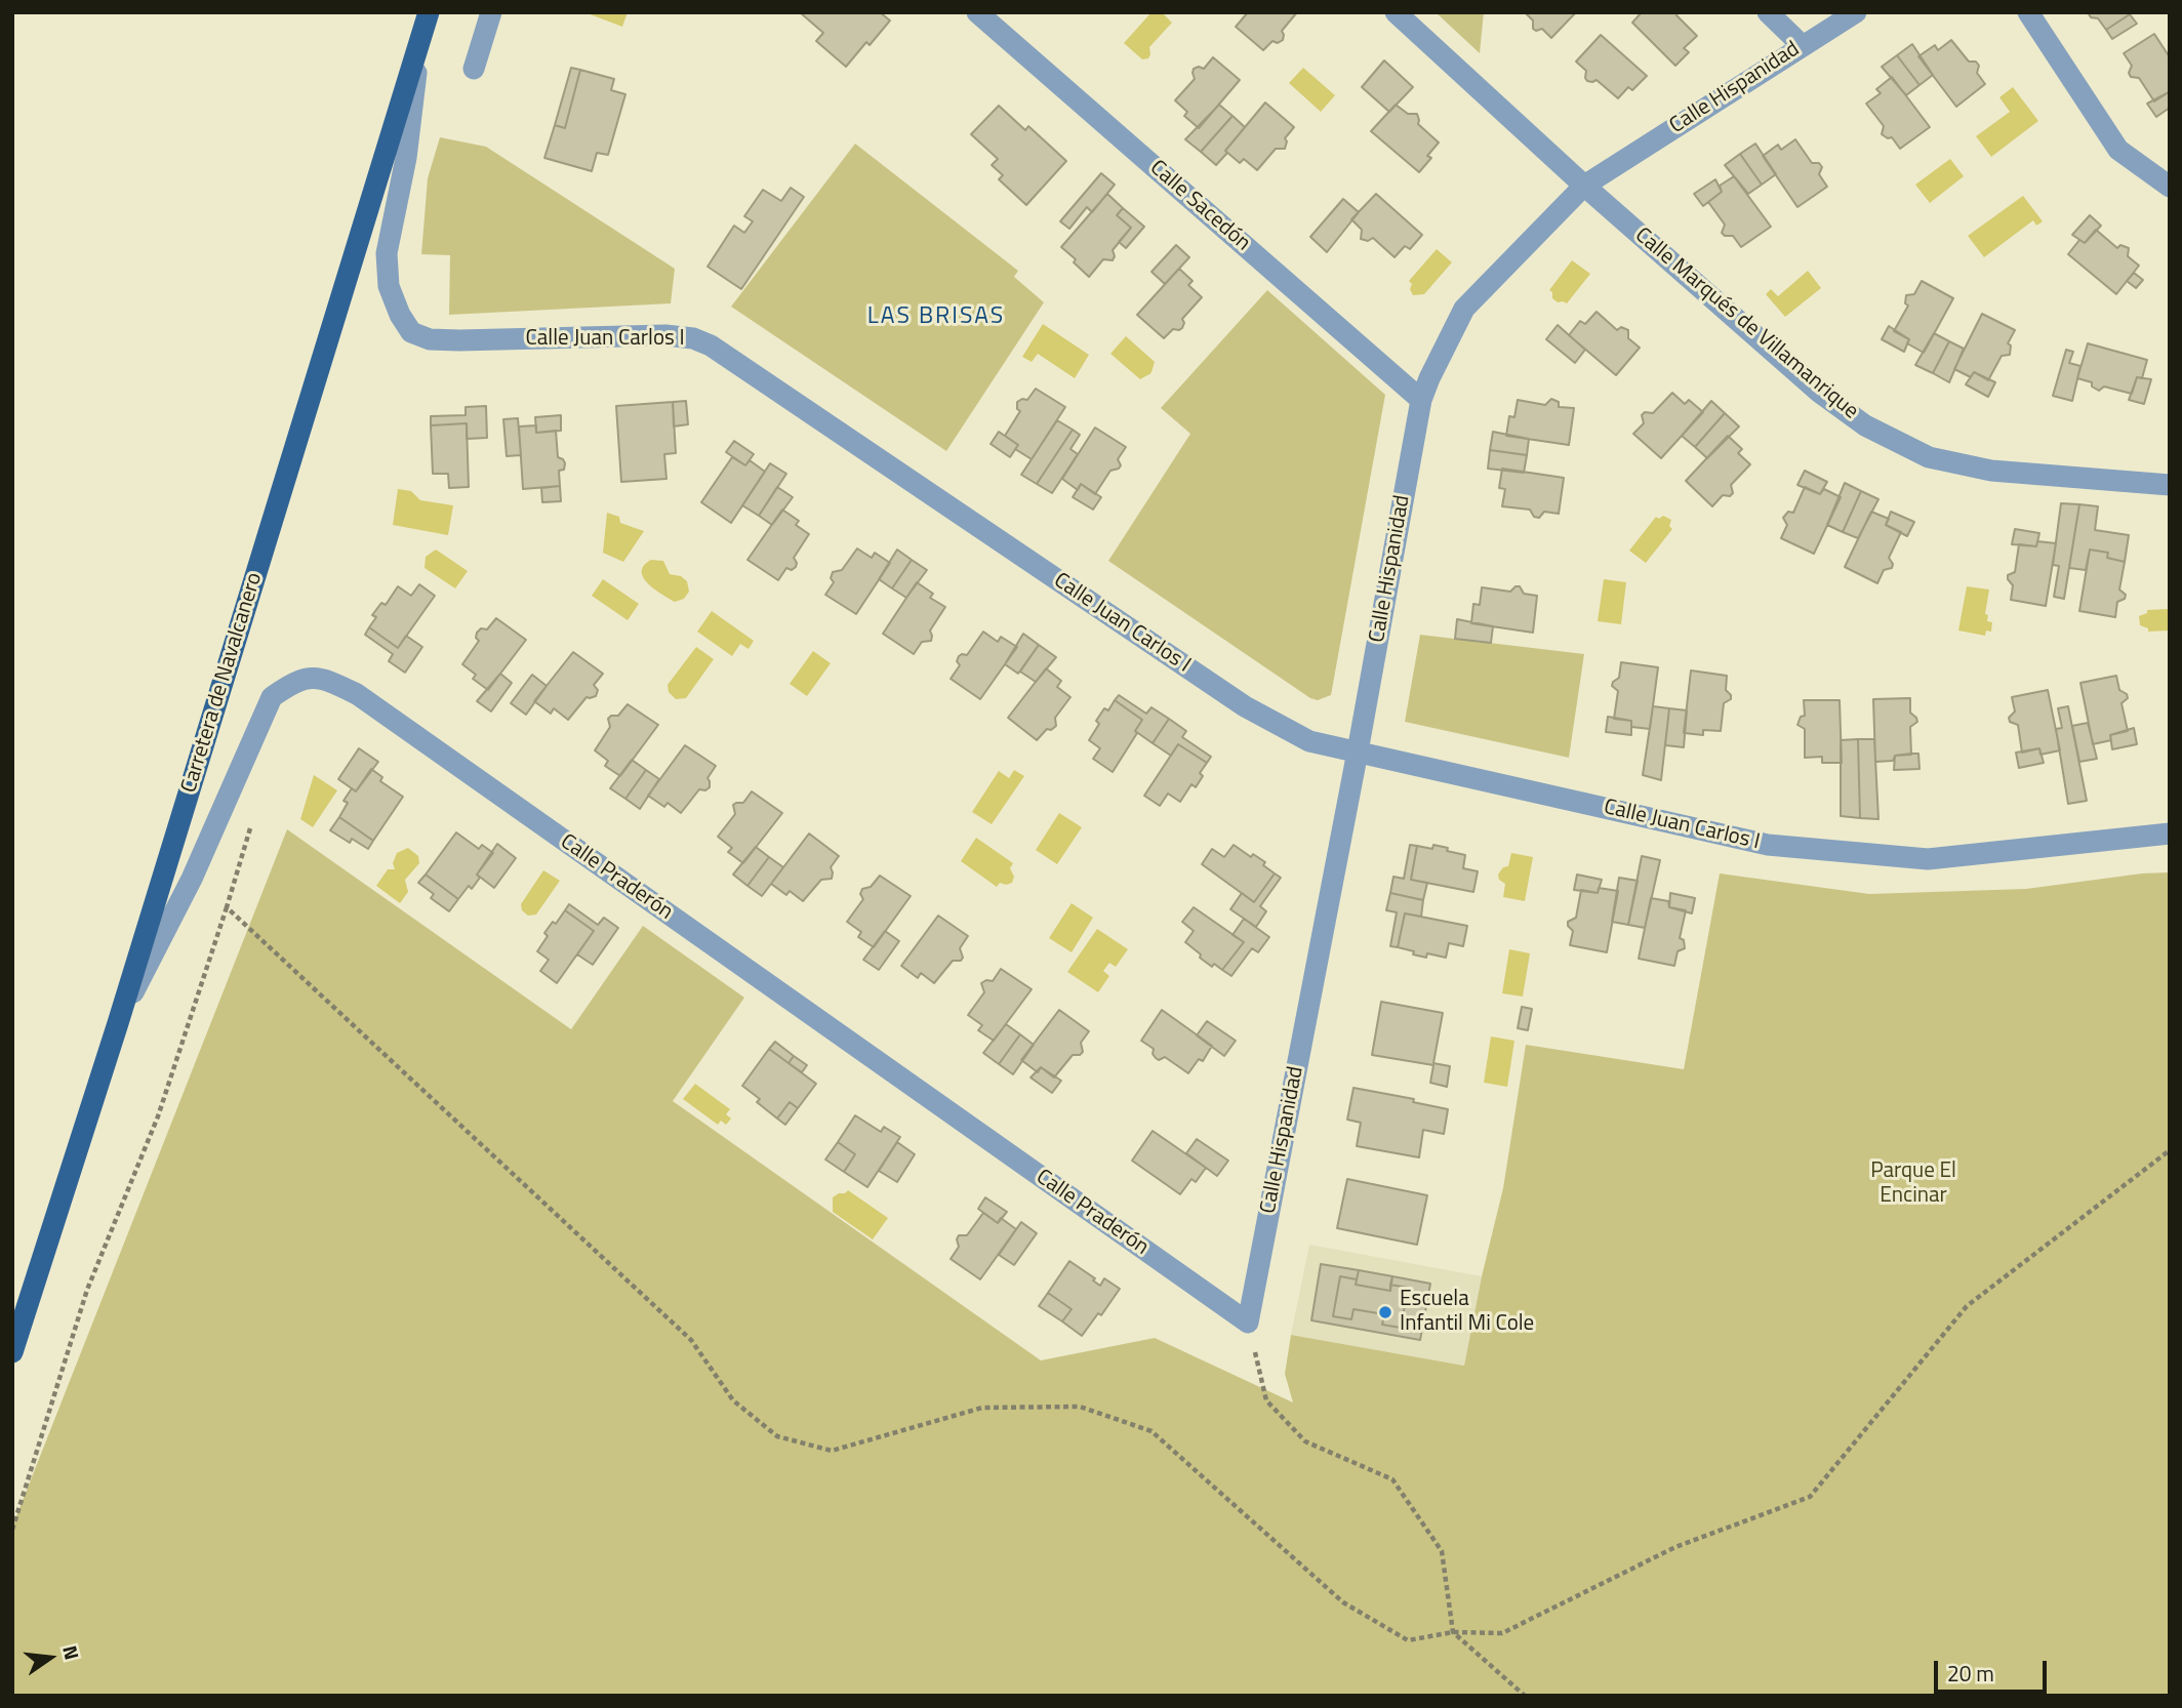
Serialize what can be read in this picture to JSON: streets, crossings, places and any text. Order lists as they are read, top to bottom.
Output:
{
  "streets": {
    "main road": ["Carretera de Navalcanero"],
    "street": [
      "Calle Hispanidad",
      "Calle Sacedón",
      "Calle Marqués de Villamanrique",
      "Calle Juan Carlos I",
      "Calle Praderón"
    ]
  },
  "crossings": [
    ["Calle Hispanidad", "Calle Sacedón"],
    ["Calle Hispanidad", "Calle Marqués de Villamanrique"],
    ["Calle Hispanidad", "Calle Juan Carlos I"],
    ["Calle Hispanidad", "Calle Praderón"],
    ["Calle Juan Carlos I", "Carretera de Navalcanero"],
    ["Carretera de Navalcanero", "Calle Praderón"]
  ],
  "districts": ["LAS BRISAS"],
  "parks": ["Parque El Encinar"],
  "places": ["Escuela Infantil Mi Cole"],
  "scale_bar": "20 m",
  "north": "right"
}
